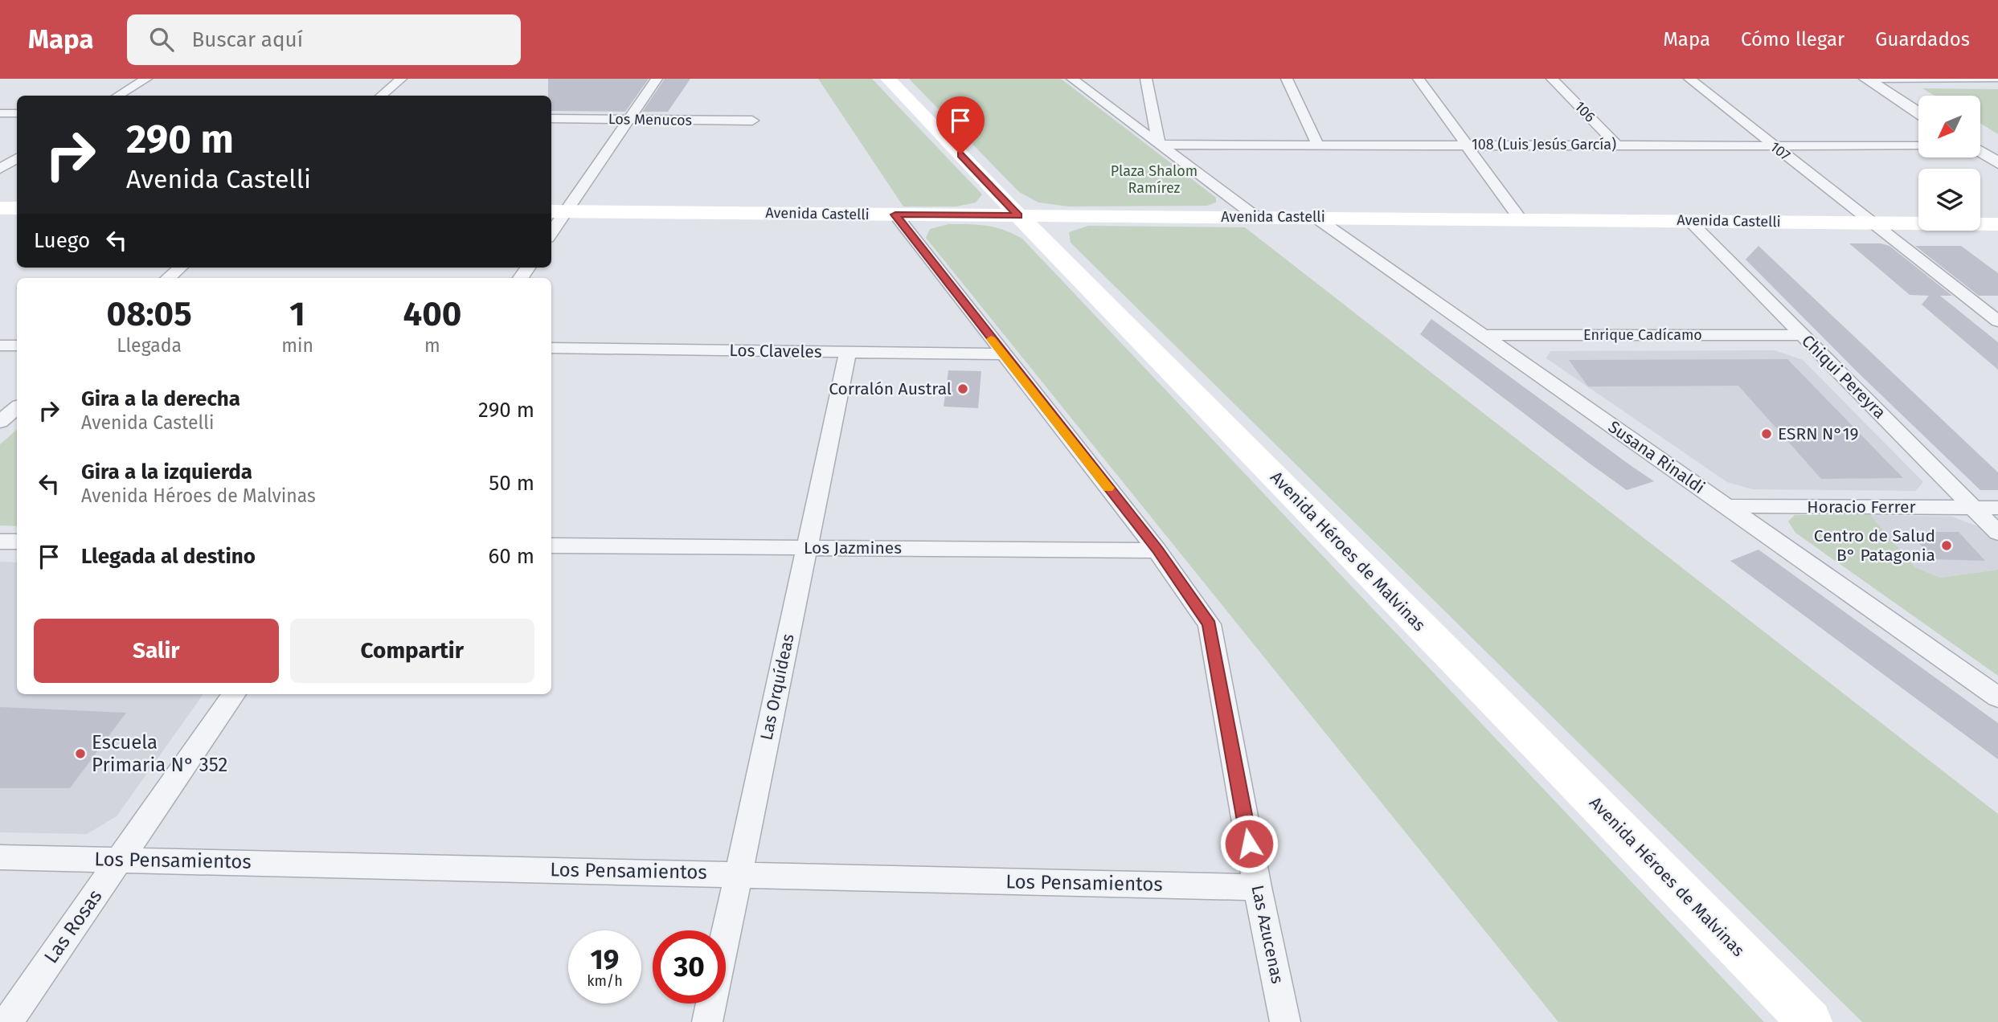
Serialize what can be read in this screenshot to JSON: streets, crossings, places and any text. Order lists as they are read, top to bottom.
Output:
{
  "streets": {
    "main road": ["Avenida Castelli", "Avenida Héroes de Malvinas"],
    "street": [
      "106",
      "Los Menucos",
      "108 (Luis Jesús García)",
      "107",
      "Enrique Cadícamo",
      "Los Claveles",
      "Chiqui Pereyra",
      "Susana Rinaldi",
      "Horacio Ferrer",
      "Los Jazmines",
      "Las Orquídeas",
      "Los Pensamientos",
      "Las Rosas",
      "Las Azucenas"
    ]
  },
  "crossings": [
    ["106", "108 (Luis Jesús García)"],
    ["108 (Luis Jesús García)", "107"],
    ["107", "Avenida Castelli"],
    ["Avenida Castelli", "Chiqui Pereyra"],
    ["Avenida Castelli", "Susana Rinaldi"],
    ["Avenida Castelli", "Avenida Héroes de Malvinas"],
    ["Avenida Castelli", "Las Azucenas"],
    ["Enrique Cadícamo", "Chiqui Pereyra"],
    ["Enrique Cadícamo", "Susana Rinaldi"],
    ["Los Claveles", "Las Orquídeas"],
    ["Los Claveles", "Las Azucenas"],
    ["Chiqui Pereyra", "Horacio Ferrer"],
    ["Susana Rinaldi", "Horacio Ferrer"],
    ["Los Jazmines", "Las Orquídeas"],
    ["Los Jazmines", "Las Azucenas"],
    ["Las Orquídeas", "Los Pensamientos"],
    ["Los Pensamientos", "Las Rosas"],
    ["Los Pensamientos", "Las Azucenas"]
  ],
  "parks": ["Plaza Shalom Ramírez"],
  "places": [
    "Corralón Austral",
    "ESRN N°19",
    "Centro de Salud B° Patagonia",
    "Escuela Primaria N° 352"
  ],
  "north": "bottom left",
  "page": {
    "header": "Mapa",
    "search": "Buscar aquí",
    "nav": ["Mapa", "Cómo llegar", "Guardados"],
    "turn": ["290 m", "Avenida Castelli"],
    "then": "Luego",
    "eta": [
      "08:05",
      "Llegada",
      "1",
      "min",
      "400",
      "m"
    ],
    "list": [
      {
        "name": "Gira a la derecha",
        "note": "Avenida Castelli",
        "value": "290 m"
      },
      {
        "name": "Gira a la izquierda",
        "note": "Avenida Héroes de Malvinas",
        "value": "50 m"
      },
      {
        "name": "Llegada al destino",
        "value": "60 m"
      }
    ],
    "buttons": ["Salir", "Compartir"],
    "speed": "19 km/h",
    "limit": "30"
  }
}
